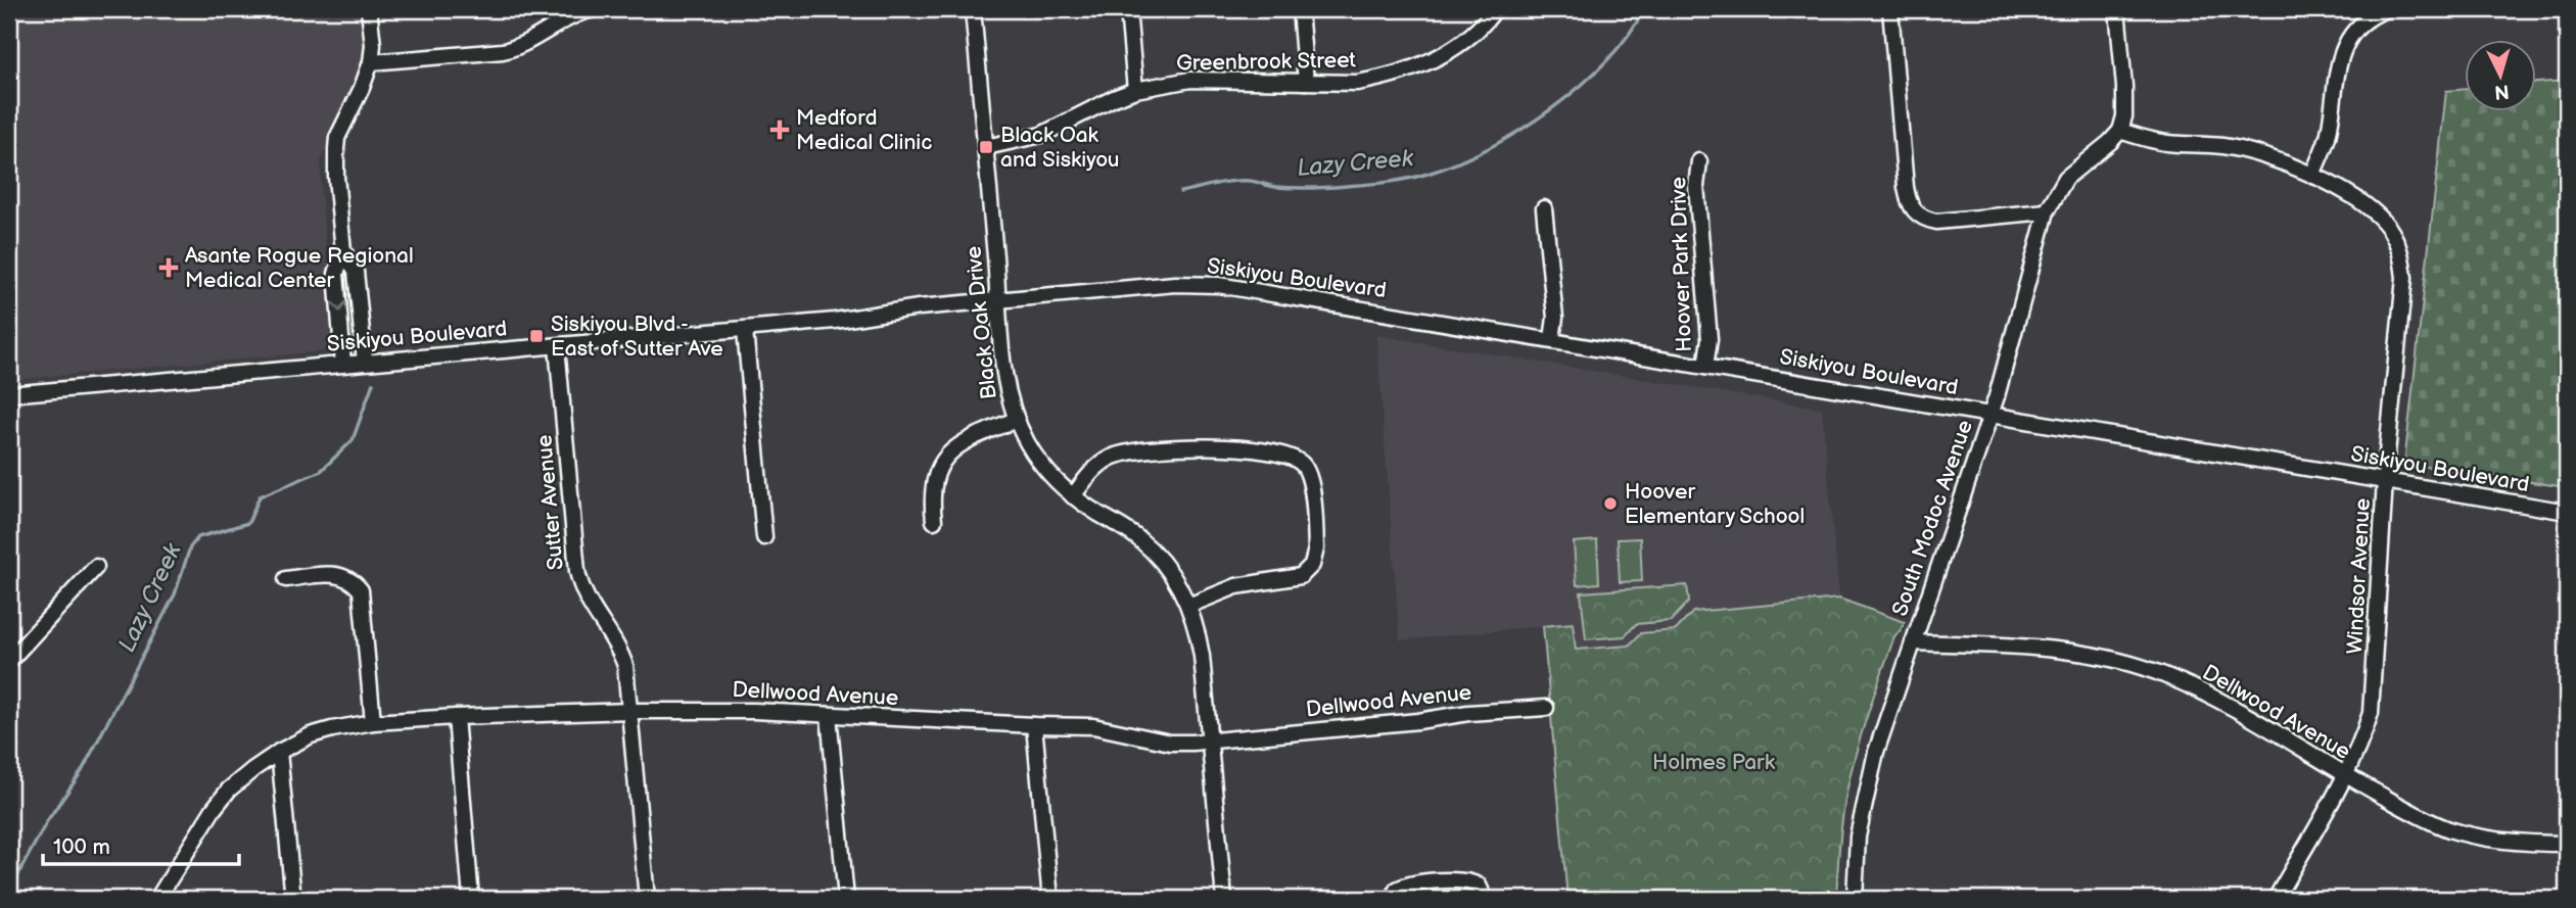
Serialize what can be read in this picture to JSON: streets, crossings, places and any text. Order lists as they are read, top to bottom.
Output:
{
  "streets": {
    "street": [
      "Greenbrook Street",
      "Hoover Park Drive",
      "Siskiyou Boulevard",
      "Black Oak Drive",
      "Sutter Avenue",
      "South Modoc Avenue",
      "Windsor Avenue",
      "Dellwood Avenue"
    ]
  },
  "crossings": [
    ["Greenbrook Street", "Black Oak Drive"],
    ["Hoover Park Drive", "Siskiyou Boulevard"],
    ["Siskiyou Boulevard", "Black Oak Drive"],
    ["Siskiyou Boulevard", "Sutter Avenue"],
    ["Siskiyou Boulevard", "South Modoc Avenue"],
    ["Siskiyou Boulevard", "Windsor Avenue"],
    ["Black Oak Drive", "Dellwood Avenue"],
    ["Sutter Avenue", "Dellwood Avenue"],
    ["South Modoc Avenue", "Windsor Avenue"],
    ["South Modoc Avenue", "Dellwood Avenue"],
    ["Windsor Avenue", "Dellwood Avenue"]
  ],
  "water": ["Lazy Creek"],
  "parks": ["Holmes Park"],
  "places": {
    "health": ["Medford Medical Clinic", "Asante Rogue Regional Medical Center"],
    "transit": ["Black Oak and Siskiyou", "Siskiyou Blvd - East of Sutter Ave"],
    "other": ["Hoover Elementary School"]
  },
  "scale_bar": "100 m",
  "north": "bottom"
}
